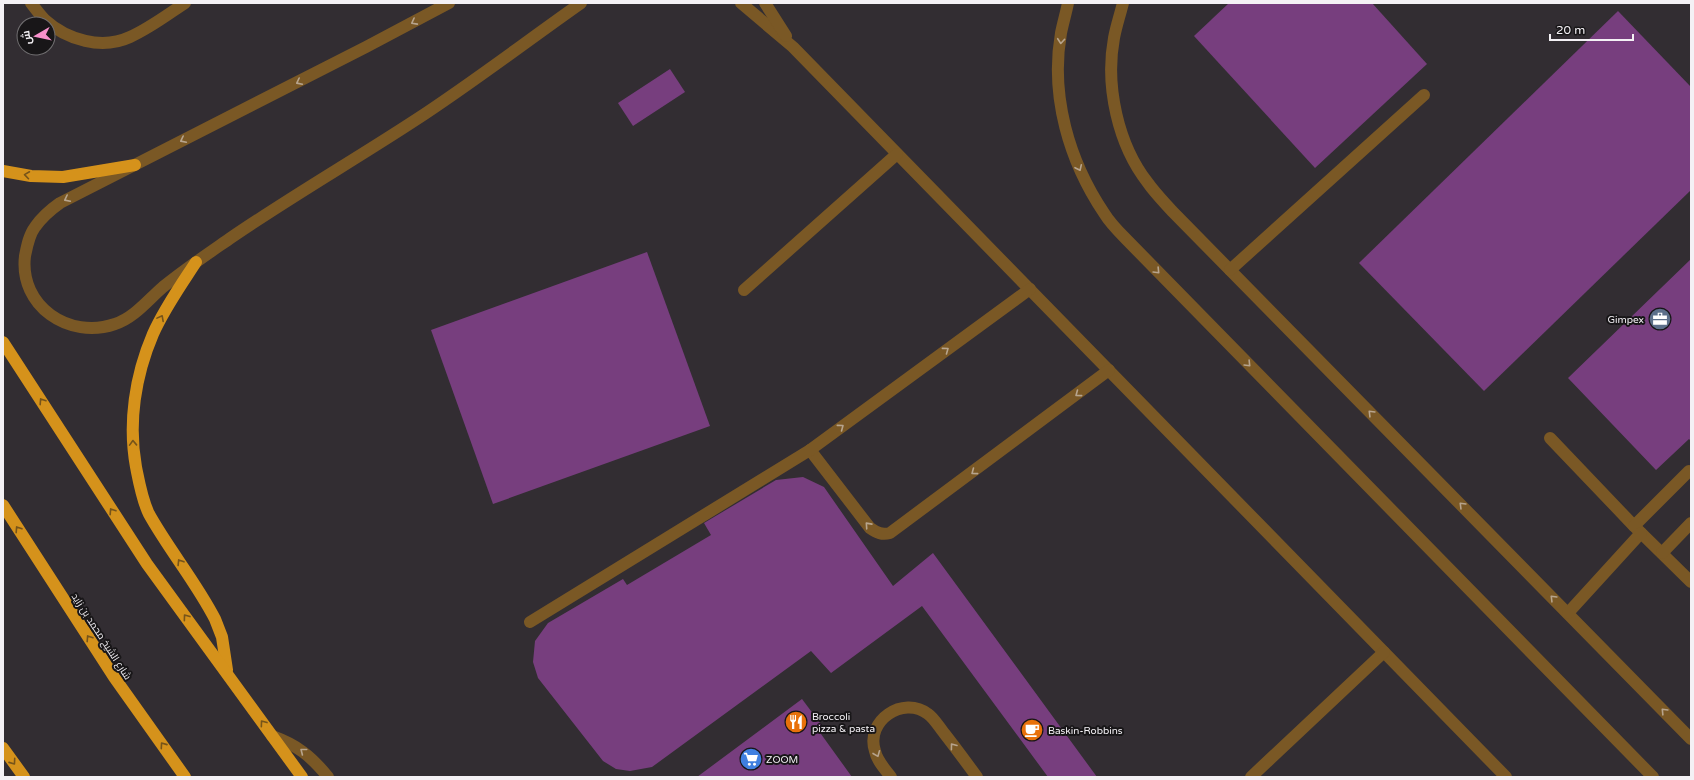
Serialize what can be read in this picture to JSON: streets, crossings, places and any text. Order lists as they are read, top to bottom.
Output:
{
  "streets": {
    "highway": ["شارع الشيخ محمد بن زايد"]
  },
  "places": {
    "office": ["Gimpex"],
    "restaurant": ["Broccoli pizza & pasta"],
    "cafe": ["Baskin-Robbins"],
    "supermarket": ["ZOOM"]
  },
  "scale_bar": "20 m",
  "north": "left"
}
